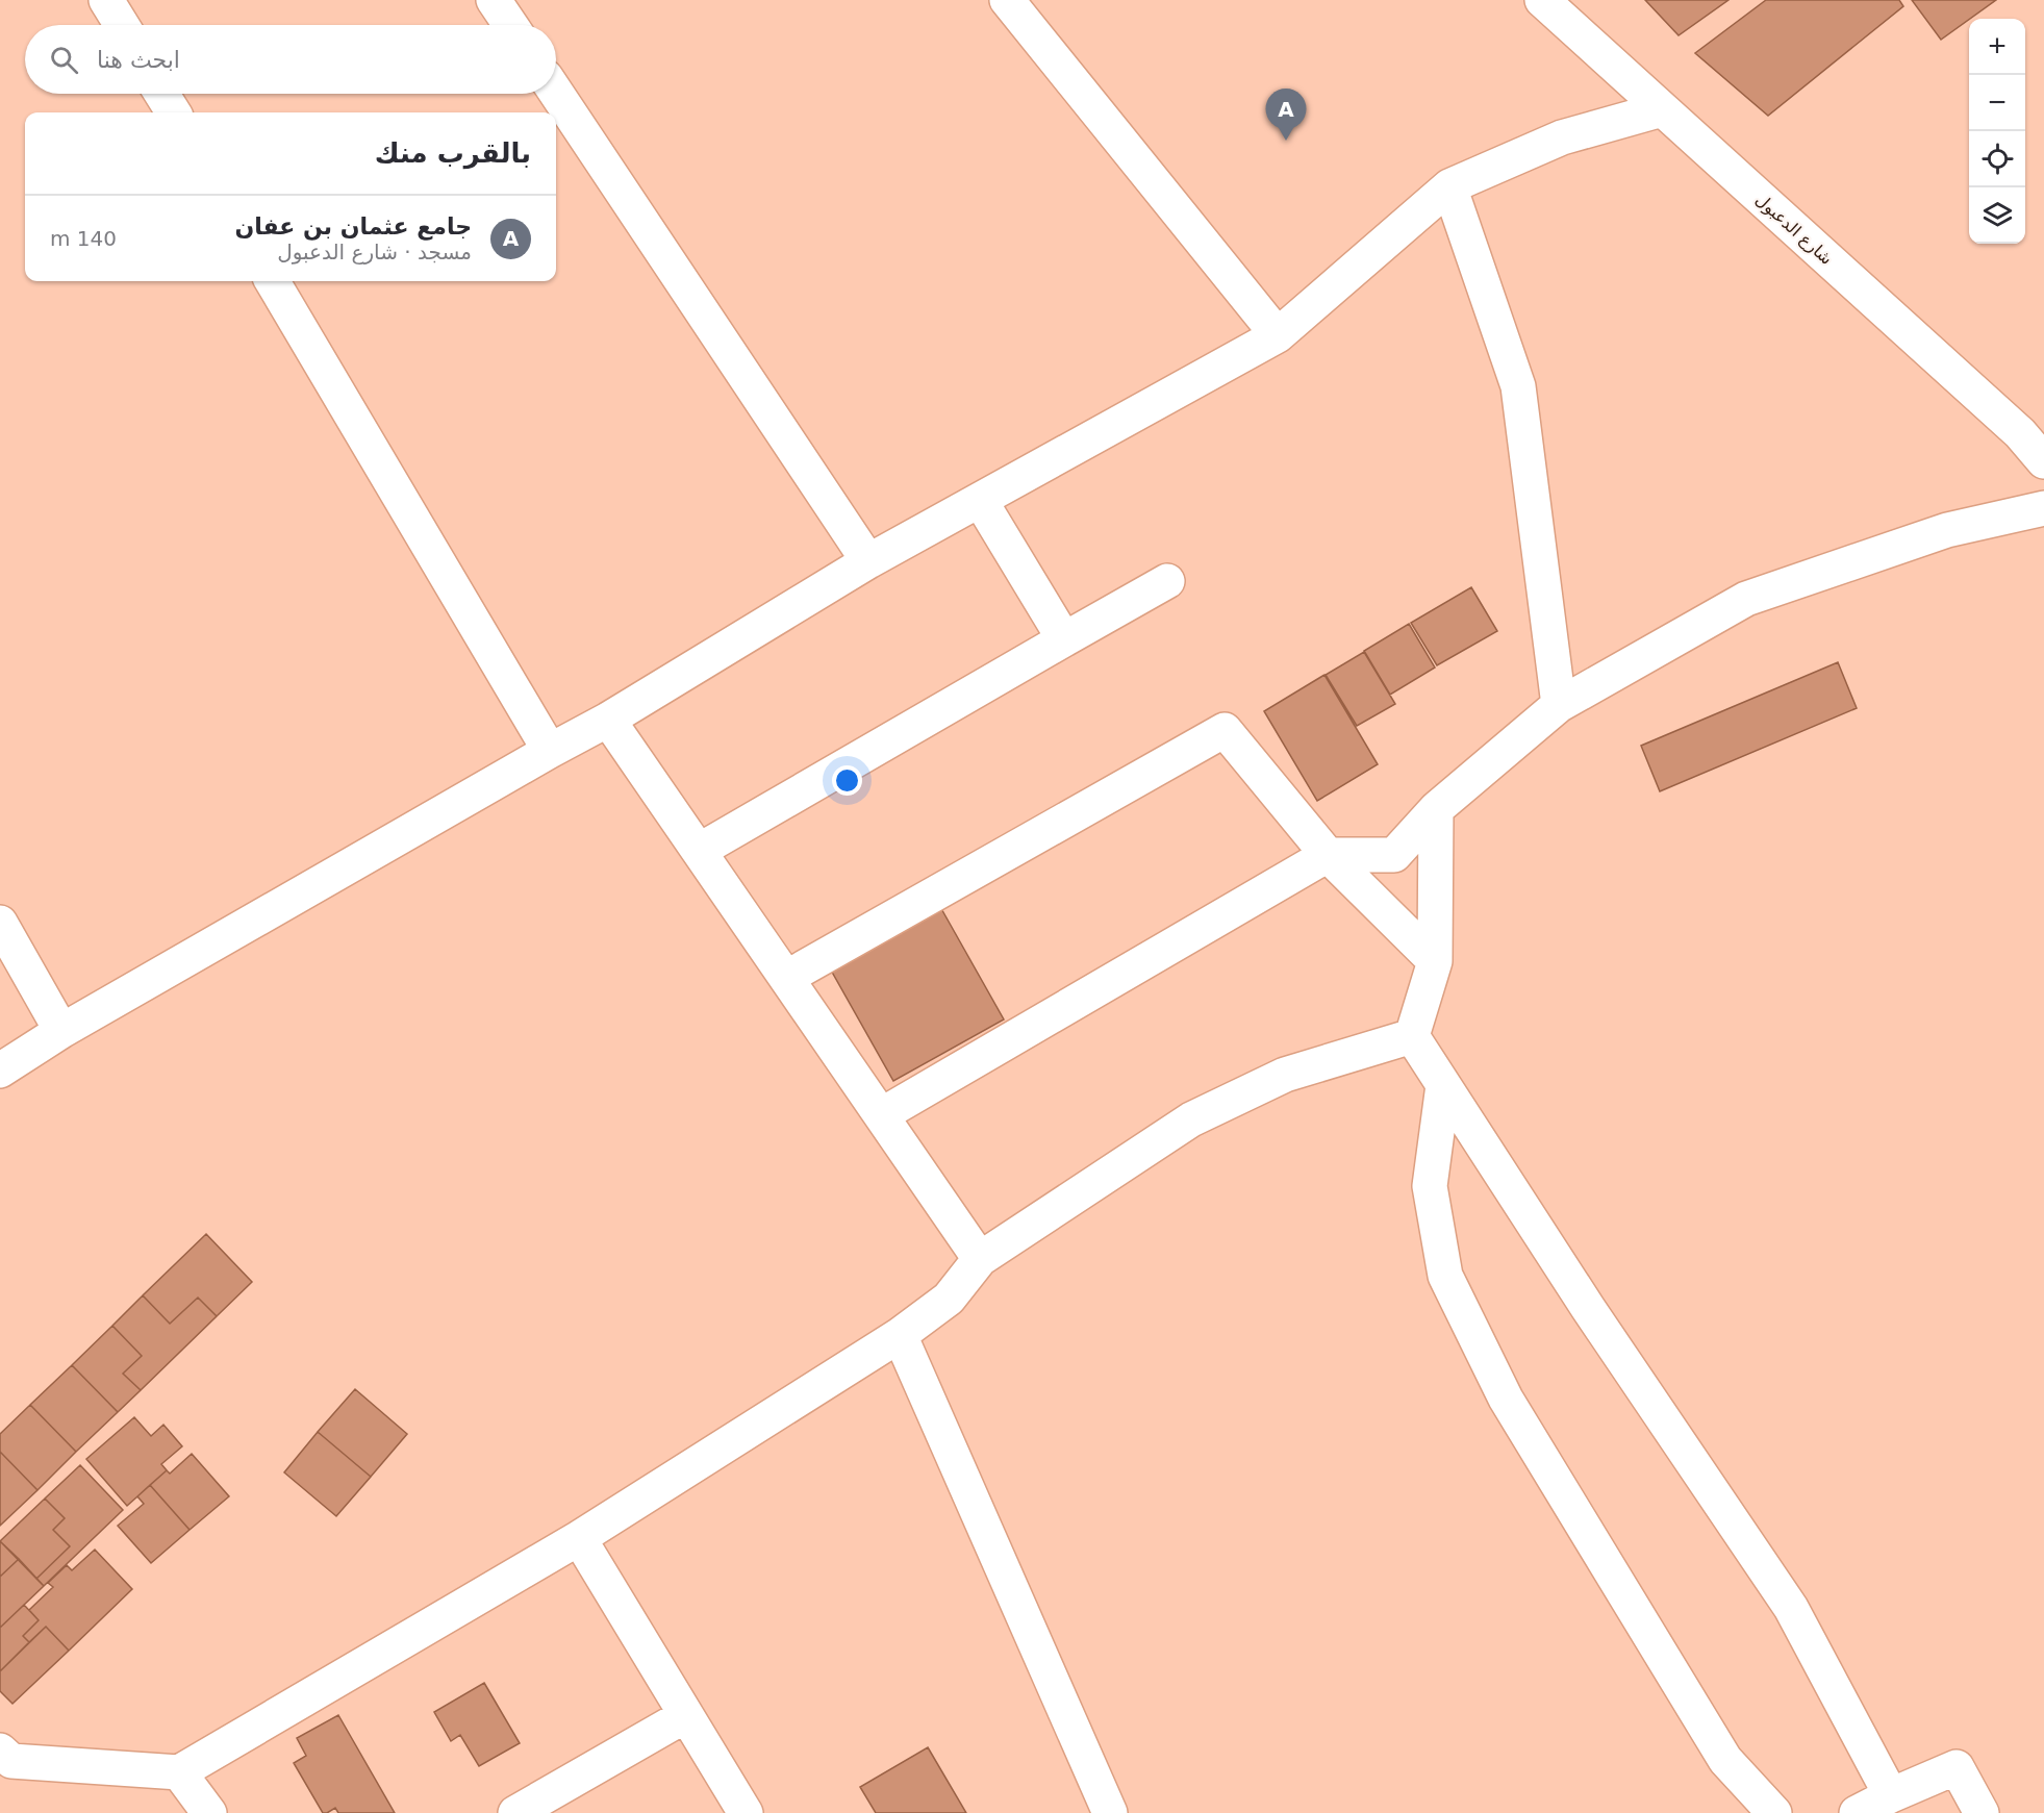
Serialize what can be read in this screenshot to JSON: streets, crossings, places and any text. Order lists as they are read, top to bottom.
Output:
{
  "streets": {
    "street": ["شارع الدعبول"]
  },
  "page": {
    "map_buttons": ["+", "−"],
    "search": "ابحث هنا",
    "pins": "A",
    "heading": "بالقرب منك",
    "list": [
      {
        "mark": "A",
        "name": "جامع عثمان بن عفان",
        "note": "مسجد · شارع الدعبول",
        "value": "140 m"
      }
    ]
  }
}
